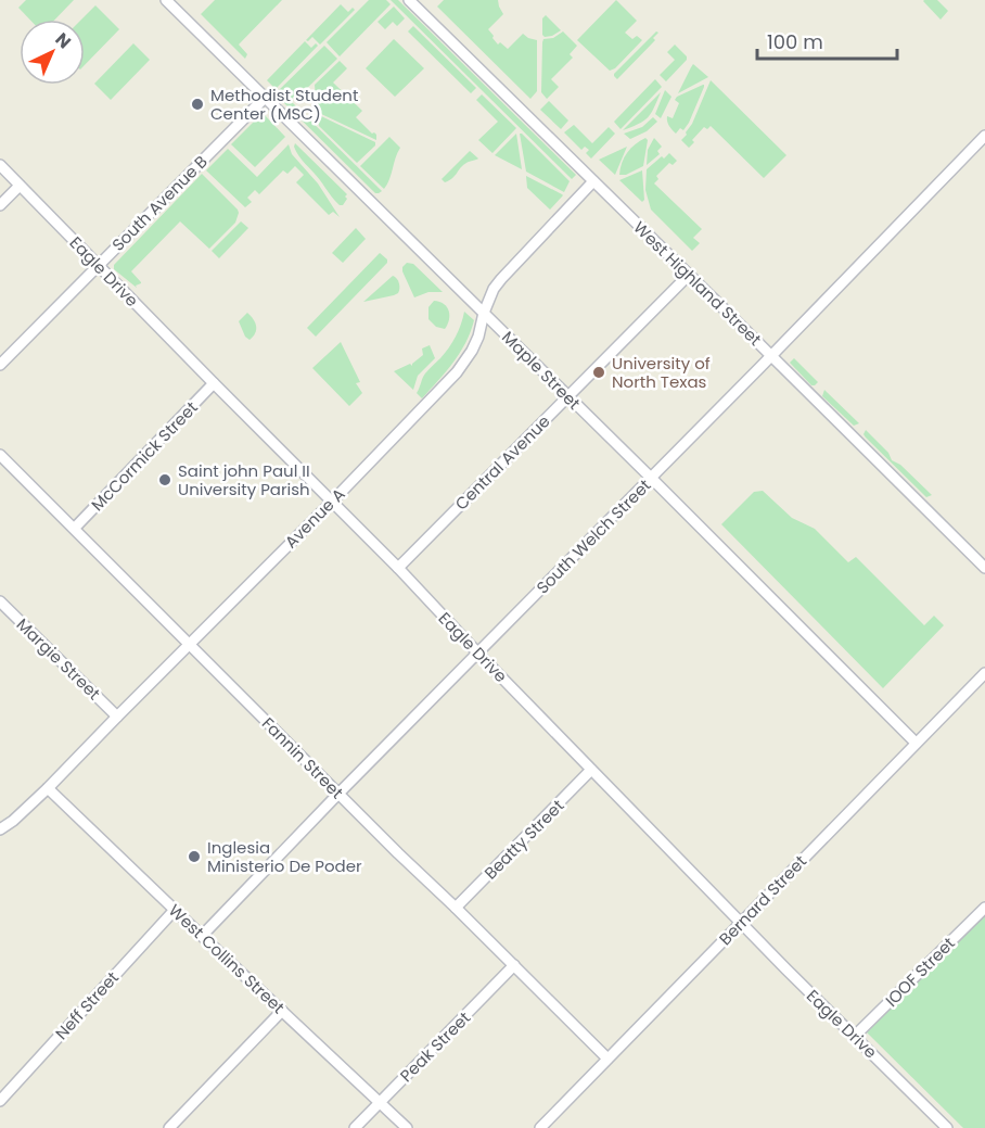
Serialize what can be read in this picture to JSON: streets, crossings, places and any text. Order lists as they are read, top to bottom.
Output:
{
  "streets": {
    "street": [
      "South Avenue B",
      "Eagle Drive",
      "West Highland Street",
      "Maple Street",
      "McCormick Street",
      "Central Avenue",
      "Avenue A",
      "South Welch Street",
      "Margie Street",
      "Fannin Street",
      "Beatty Street",
      "Bernard Street",
      "West Collins Street",
      "IOOF Street",
      "Neff Street",
      "Peak Street"
    ]
  },
  "crossings": [
    ["South Avenue B", "Eagle Drive"],
    ["South Avenue B", "Maple Street"],
    ["Eagle Drive", "McCormick Street"],
    ["Eagle Drive", "Central Avenue"],
    ["Eagle Drive", "Avenue A"],
    ["Eagle Drive", "South Welch Street"],
    ["Eagle Drive", "Beatty Street"],
    ["Eagle Drive", "Bernard Street"],
    ["Eagle Drive", "IOOF Street"],
    ["West Highland Street", "Central Avenue"],
    ["West Highland Street", "Avenue A"],
    ["West Highland Street", "South Welch Street"],
    ["Maple Street", "Central Avenue"],
    ["Maple Street", "Avenue A"],
    ["Maple Street", "South Welch Street"],
    ["Maple Street", "Bernard Street"],
    ["McCormick Street", "Fannin Street"],
    ["Avenue A", "Margie Street"],
    ["Avenue A", "Fannin Street"],
    ["Avenue A", "West Collins Street"],
    ["South Welch Street", "Fannin Street"],
    ["South Welch Street", "West Collins Street"],
    ["Fannin Street", "Beatty Street"],
    ["Fannin Street", "Bernard Street"],
    ["Fannin Street", "Peak Street"],
    ["West Collins Street", "Neff Street"],
    ["West Collins Street", "Peak Street"]
  ],
  "places": [
    "Methodist Student Center (MSC)",
    "University of North Texas",
    "Saint john Paul II University Parish",
    "Inglesia Ministerio De Poder"
  ],
  "scale_bar": "100 m",
  "north": "top right"
}
